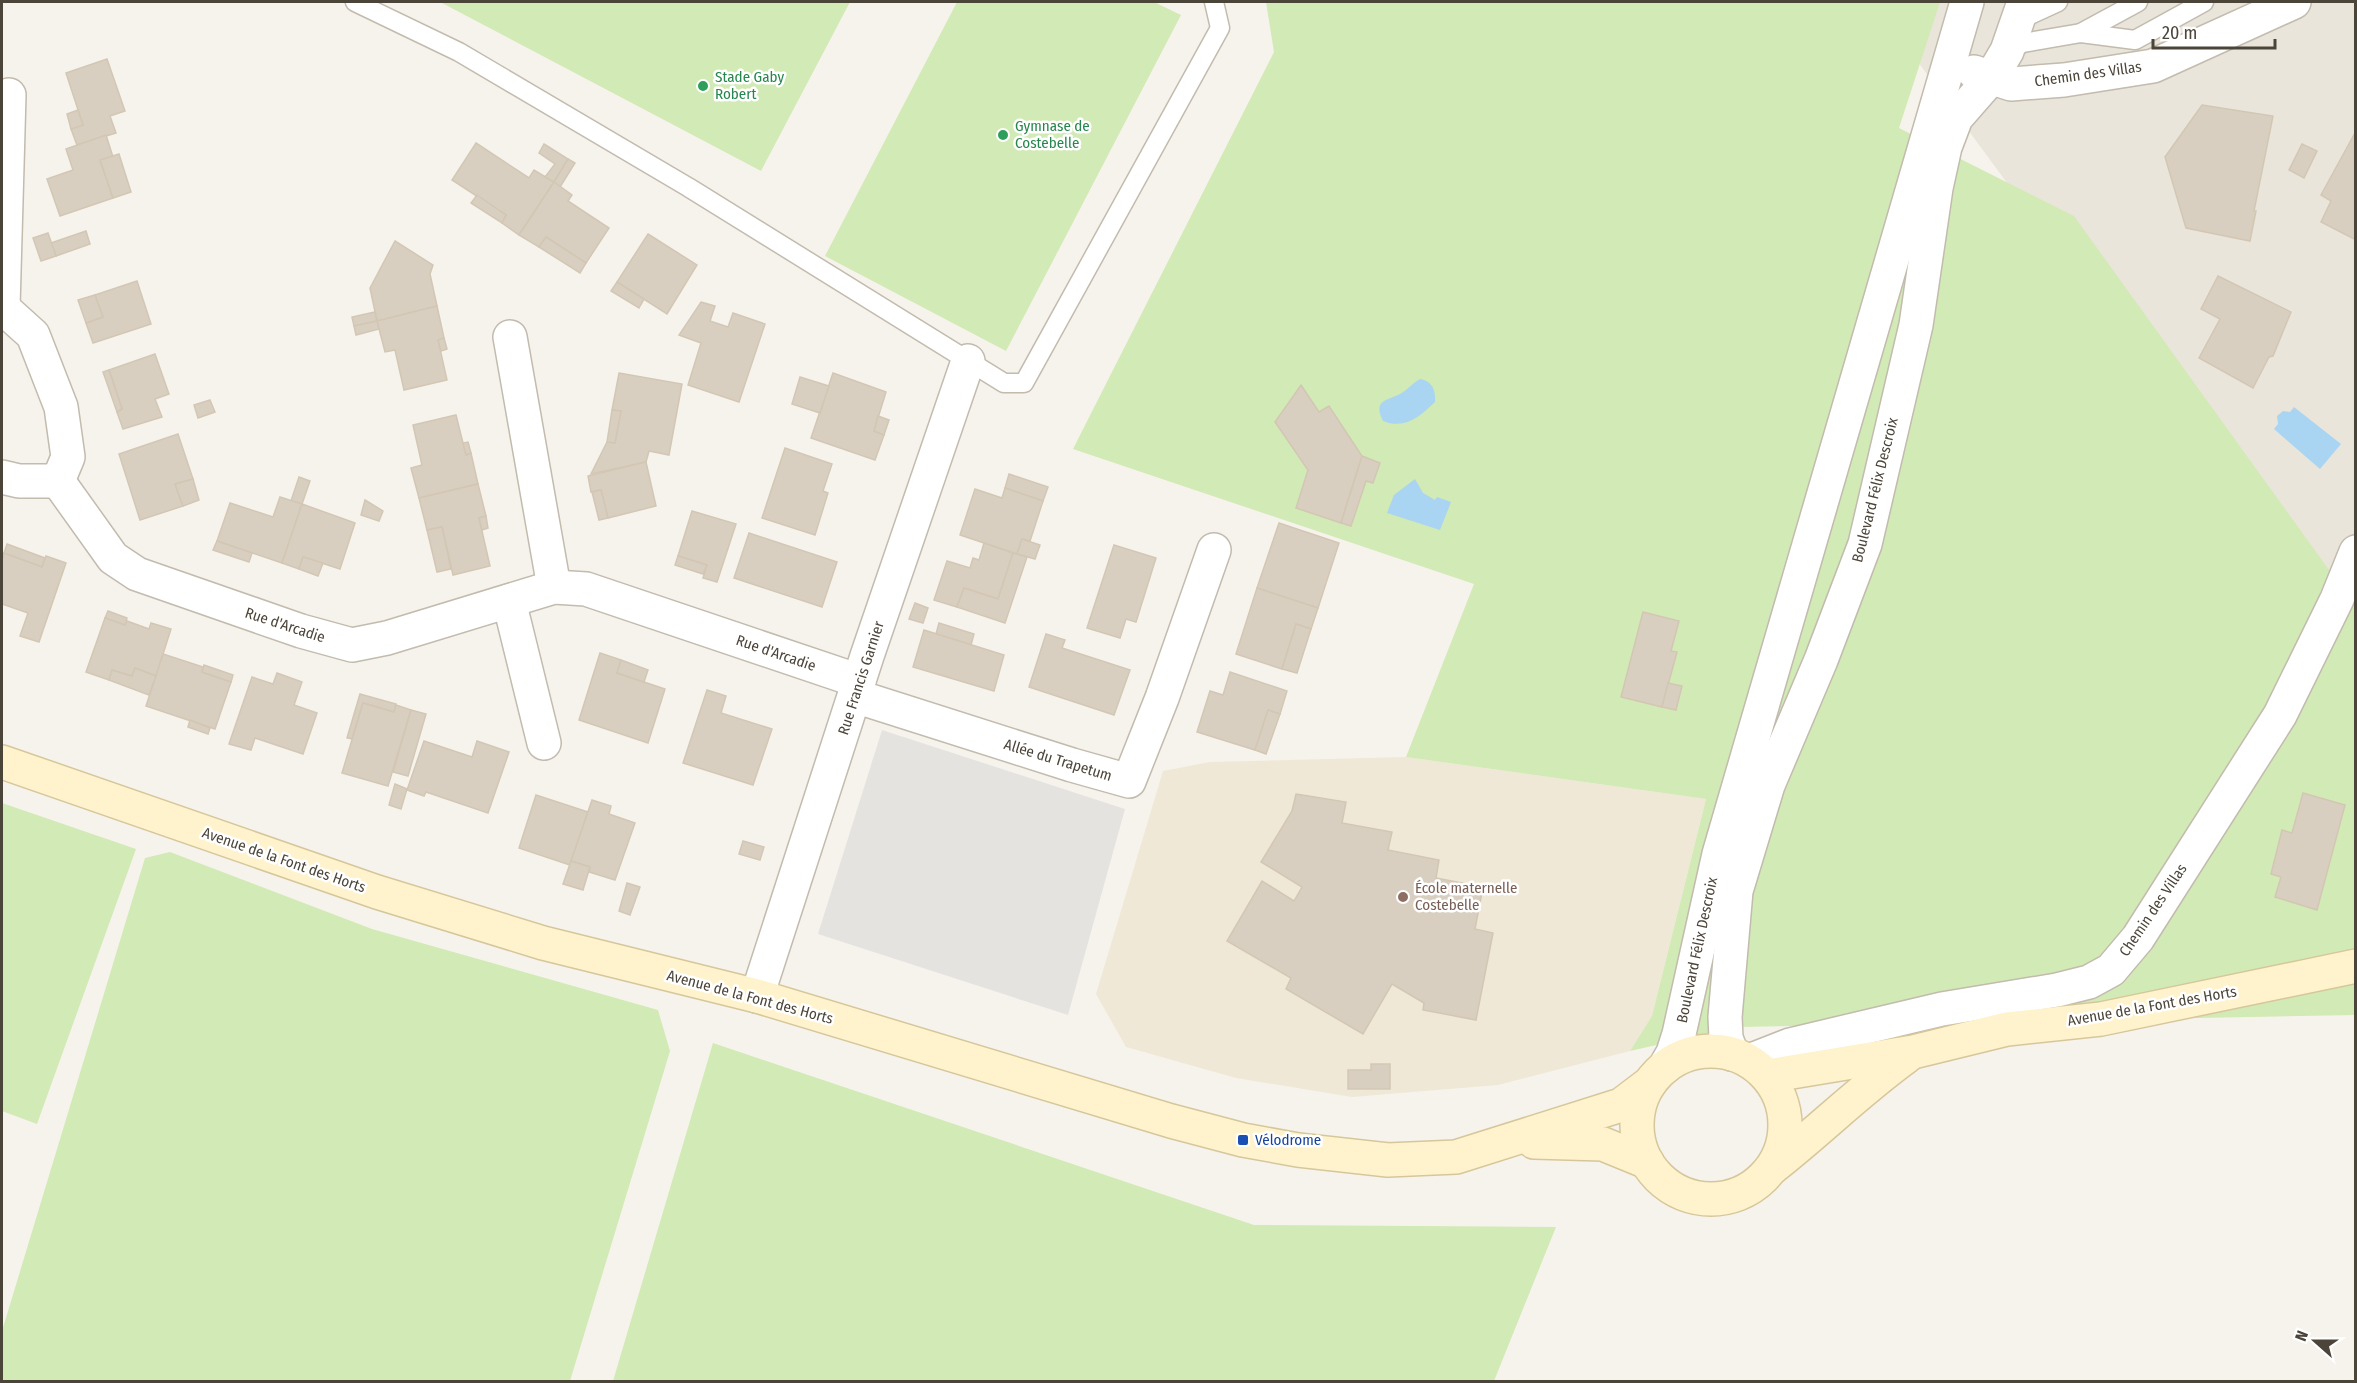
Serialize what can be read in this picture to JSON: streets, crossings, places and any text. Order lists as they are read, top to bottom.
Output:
{
  "streets": {
    "main road": ["Avenue de la Font des Horts"],
    "street": [
      "Chemin des Villas",
      "Boulevard Félix Descroix",
      "Rue d'Arcadie",
      "Rue Francis Garnier",
      "Allée du Trapetum"
    ]
  },
  "crossings": [
    ["Chemin des Villas", "Boulevard Félix Descroix"],
    ["Chemin des Villas", "Avenue de la Font des Horts"],
    ["Boulevard Félix Descroix", "Avenue de la Font des Horts"],
    ["Rue d'Arcadie", "Rue Francis Garnier"],
    ["Rue d'Arcadie", "Allée du Trapetum"],
    ["Rue Francis Garnier", "Allée du Trapetum"],
    ["Rue Francis Garnier", "Avenue de la Font des Horts"]
  ],
  "places": {
    "other": ["Stade Gaby Robert", "Gymnase de Costebelle", "École maternelle Costebelle"],
    "transit": ["Vélodrome"]
  },
  "scale_bar": "20 m",
  "north": "left"
}
